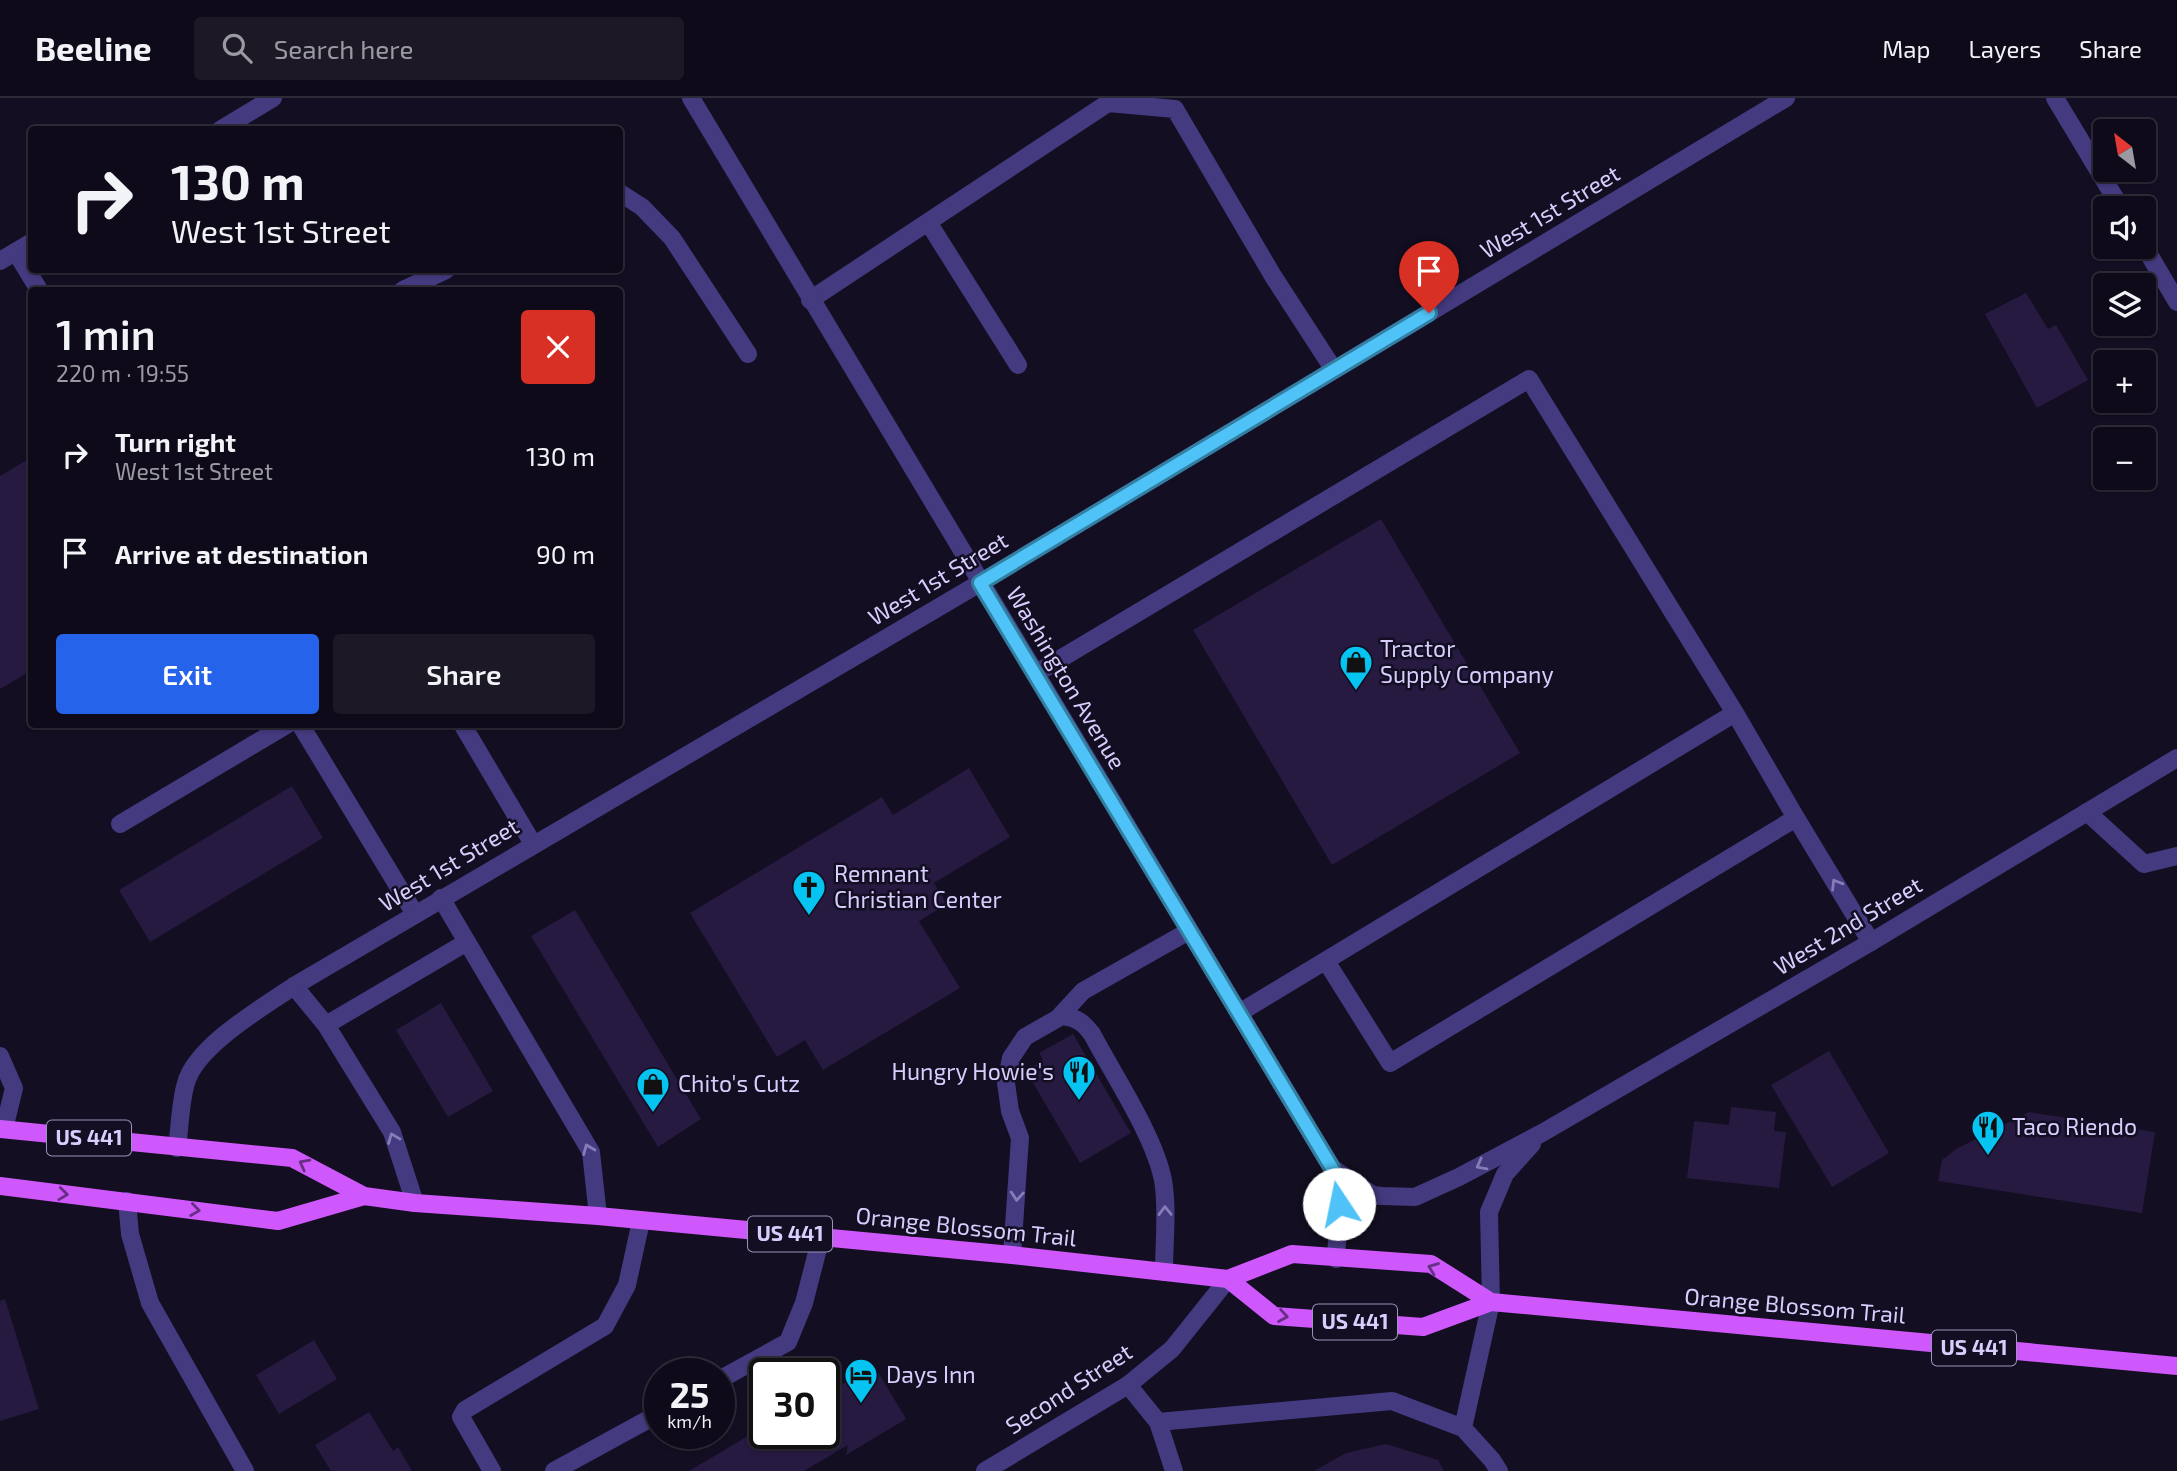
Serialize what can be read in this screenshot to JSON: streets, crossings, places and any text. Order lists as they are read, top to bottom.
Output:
{
  "streets": {
    "main road": ["US 441", "Orange Blossom Trail"],
    "street": [
      "West 1st Street",
      "Washington Avenue",
      "West 2nd Street",
      "Second Street"
    ]
  },
  "crossings": [
    ["West 1st Street", "Washington Avenue"],
    ["West 1st Street", "Orange Blossom Trail"],
    ["Washington Avenue", "West 2nd Street"],
    ["Washington Avenue", "Orange Blossom Trail"],
    ["West 2nd Street", "Orange Blossom Trail"],
    ["Orange Blossom Trail", "Second Street"]
  ],
  "places": {
    "shop": ["Tractor Supply Company", "Chito's Cutz"],
    "church": ["Remnant Christian Center"],
    "restaurant": ["Hungry Howie's", "Taco Riendo"],
    "hotel": ["Days Inn"]
  },
  "north": "top left",
  "page": {
    "header": "Beeline",
    "search": "Search here",
    "nav": ["Map", "Layers", "Share"],
    "map_buttons": ["+", "−"],
    "turn": ["130 m", "West 1st Street"],
    "heading": ["1 min", "220 m · 19:55"],
    "list": [
      {
        "name": "Turn right",
        "note": "West 1st Street",
        "value": "130 m"
      },
      {
        "name": "Arrive at destination",
        "value": "90 m"
      }
    ],
    "buttons": ["Exit", "Share"],
    "speed": "25 km/h",
    "limit": "30"
  }
}
